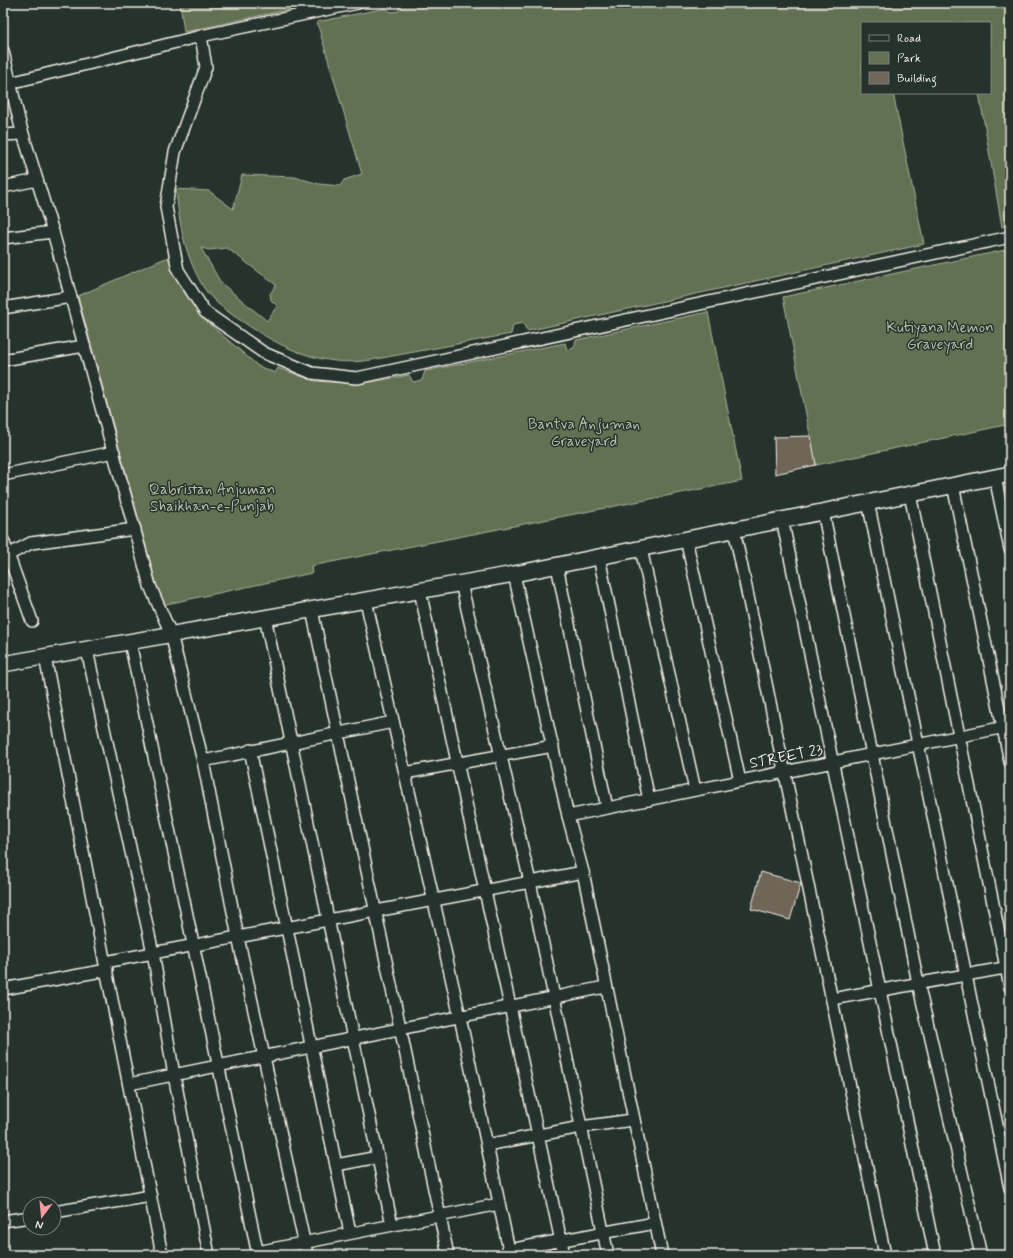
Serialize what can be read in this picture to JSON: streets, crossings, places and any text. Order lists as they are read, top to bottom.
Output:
{
  "streets": {
    "street": ["STREET 23"]
  },
  "parks": ["Kutiyana Memon Graveyard", "Bantva Anjuman Graveyard", "Qabristan Anjuman Shaikhan-e-Punjab"],
  "legend": ["Road", "Park", "Building"],
  "north": "bottom"
}
